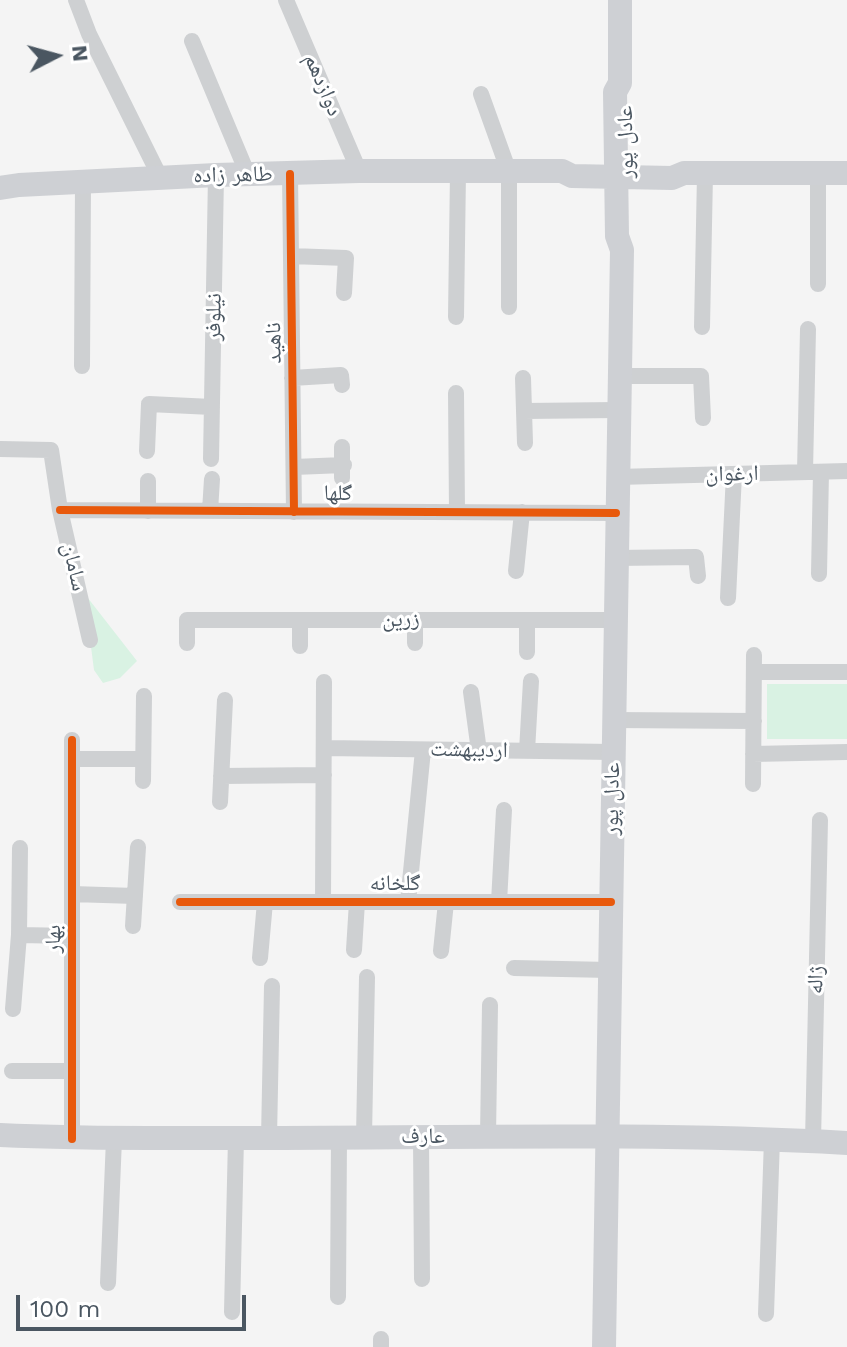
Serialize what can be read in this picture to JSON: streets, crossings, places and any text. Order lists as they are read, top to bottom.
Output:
{
  "streets": {
    "main road": ["عادل پور", "طاهر زاده", "عارف"],
    "street": [
      "دوازدهم",
      "نیلوفر",
      "ناهید",
      "ارغوان",
      "گلها",
      "سامان",
      "زرین",
      "اردیبهشت",
      "گلخانه",
      "بهار",
      "ژاله"
    ]
  },
  "crossings": [
    ["دوازدهم", "طاهر زاده"],
    ["عادل پور", "طاهر زاده"],
    ["عادل پور", "ارغوان"],
    ["عادل پور", "گلها"],
    ["عادل پور", "زرین"],
    ["عادل پور", "اردیبهشت"],
    ["عادل پور", "گلخانه"],
    ["عادل پور", "عارف"],
    ["طاهر زاده", "نیلوفر"],
    ["طاهر زاده", "ناهید"],
    ["ناهید", "گلها"],
    ["گلها", "سامان"],
    ["بهار", "عارف"],
    ["ژاله", "عارف"]
  ],
  "scale_bar": "100 m",
  "north": "right"
}
